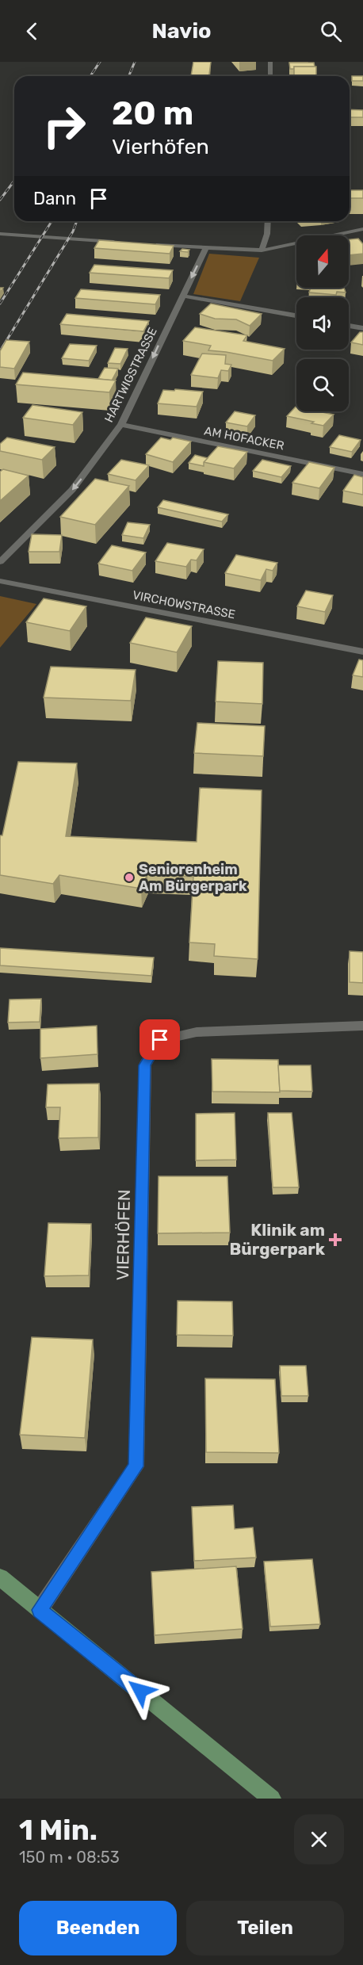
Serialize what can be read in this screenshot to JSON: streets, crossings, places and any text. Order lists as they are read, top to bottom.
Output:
{
  "streets": {
    "street": [
      "HARTWIGSTRASSE",
      "AM HOFACKER",
      "VIRCHOWSTRASSE",
      "VIERHÖFEN"
    ]
  },
  "crossings": [
    ["HARTWIGSTRASSE", "AM HOFACKER"]
  ],
  "one_way": ["HARTWIGSTRASSE"],
  "places": {
    "other": ["Seniorenheim Am Bürgerpark"],
    "health": ["Klinik am Bürgerpark"]
  },
  "north": "top",
  "page": {
    "header": "Navio",
    "turn": ["20 m", "Vierhöfen"],
    "then": "Dann",
    "heading": ["1 Min.", "150 m · 08:53"],
    "buttons": ["Beenden", "Teilen"]
  }
}
